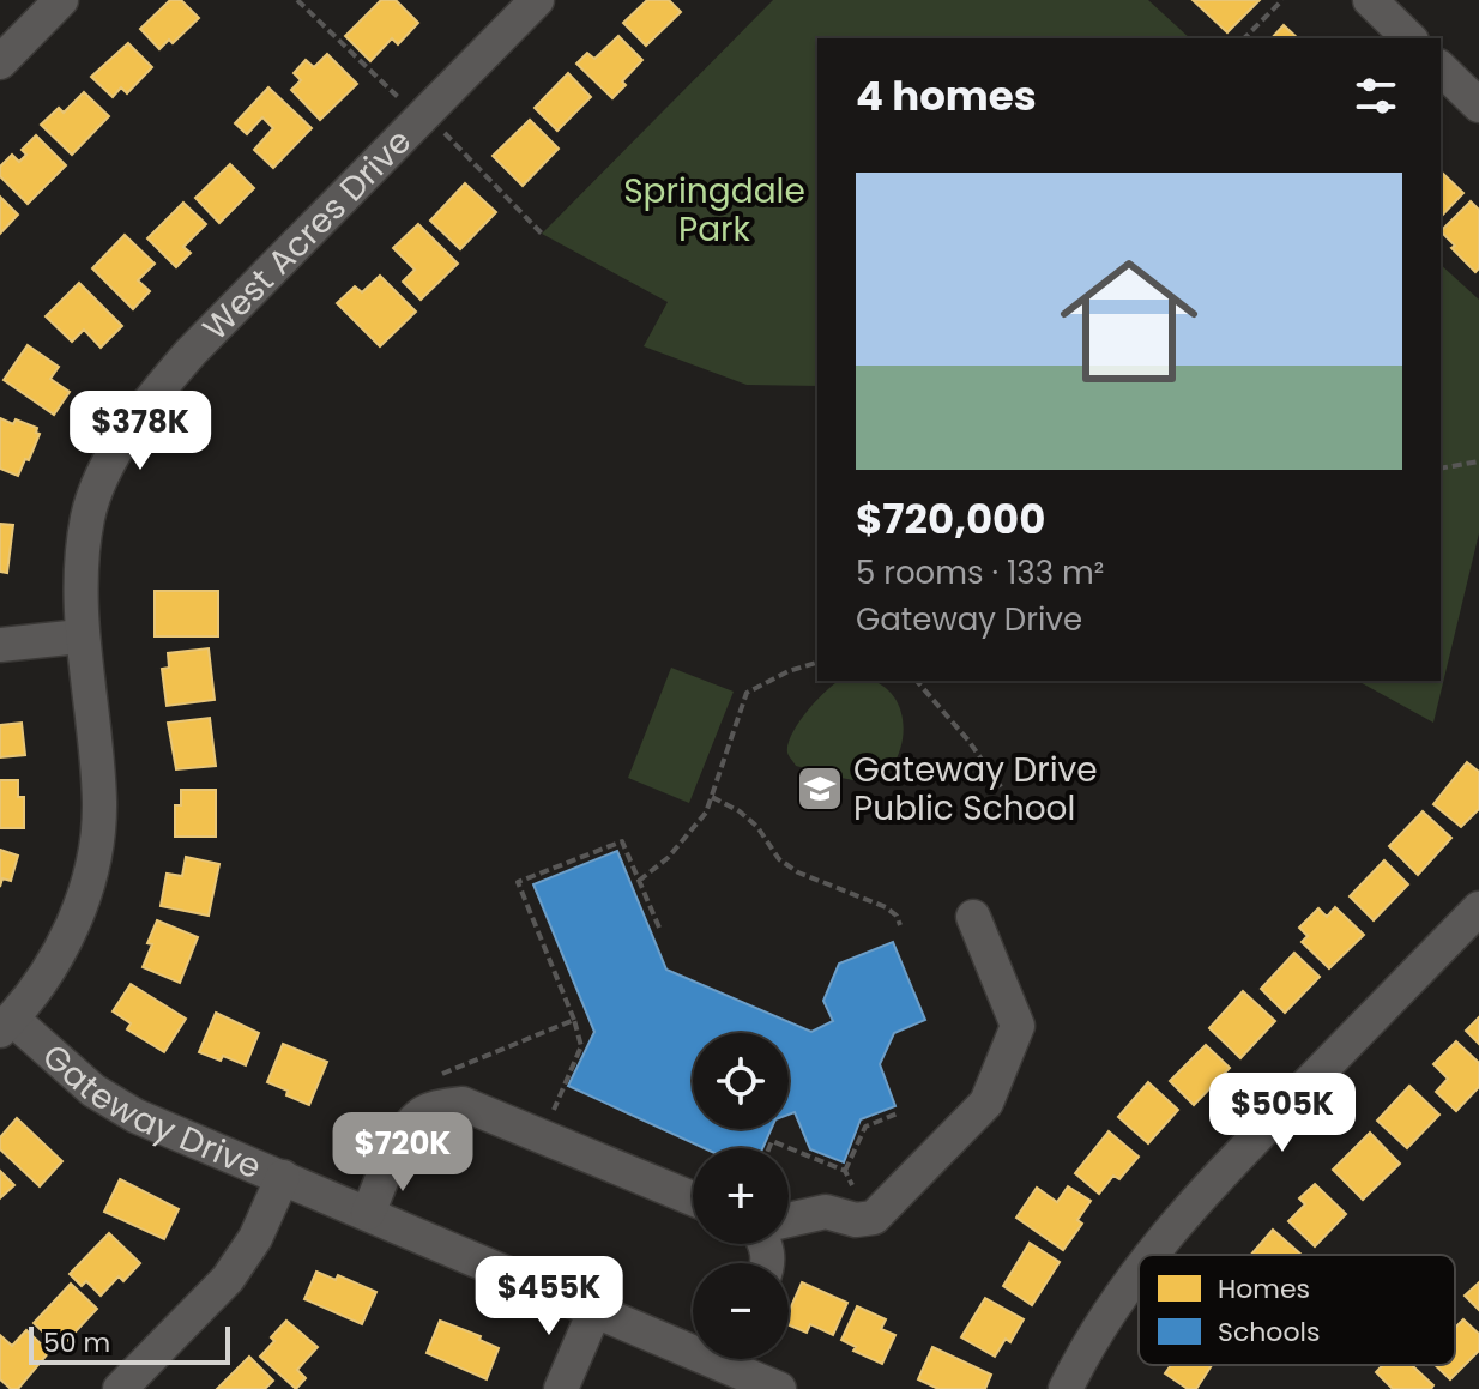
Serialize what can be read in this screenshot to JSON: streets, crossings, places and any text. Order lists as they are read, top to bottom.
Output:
{
  "streets": {
    "street": ["West Acres Drive", "Gateway Drive"]
  },
  "crossings": [
    ["West Acres Drive", "Gateway Drive"]
  ],
  "parks": ["Springdale Park"],
  "places": {
    "school or university": ["Gateway Drive Public School"]
  },
  "legend": ["Homes", "Schools"],
  "scale_bar": "50 m",
  "page": {
    "heading": "4 homes",
    "list": [
      {
        "name": "$720,000",
        "note": "5 rooms · 133 m² · Gateway Drive"
      }
    ],
    "price": [
      "$378K",
      "$505K",
      "$720K",
      "$455K"
    ],
    "map_buttons": ["+", "−"],
    "scale": "50 m"
  }
}
